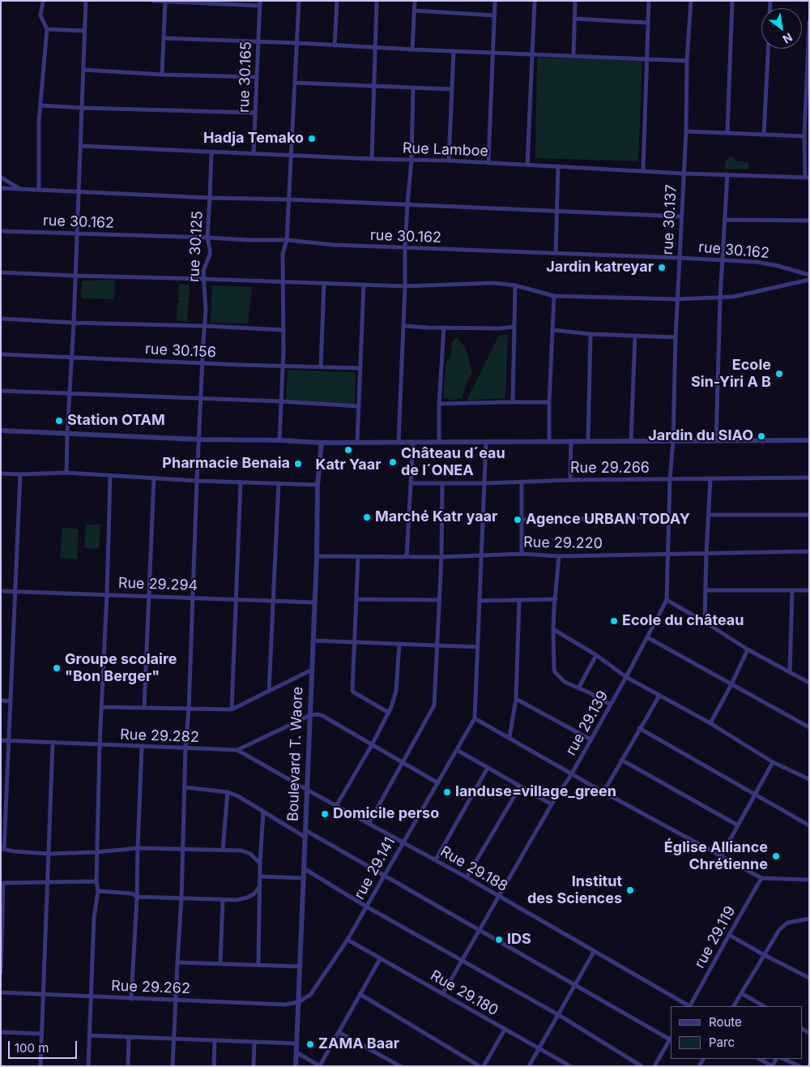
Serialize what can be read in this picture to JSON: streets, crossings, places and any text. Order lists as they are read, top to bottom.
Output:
{
  "streets": {
    "street": [
      "rue 30.165",
      "Rue Lamboe",
      "rue 30.137",
      "rue 30.162",
      "rue 30.125",
      "rue 30.156",
      "Rue 29.266",
      "Rue 29.220",
      "Rue 29.294",
      "rue 29.139",
      "Rue 29.282",
      "Boulevard T. Waore",
      "rue 29.141",
      "Rue 29.188",
      "rue 29.119",
      "Rue 29.262",
      "Rue 29.180"
    ]
  },
  "crossings": [
    ["rue 30.165", "Rue Lamboe"],
    ["Rue Lamboe", "rue 30.137"],
    ["Rue Lamboe", "rue 30.125"],
    ["rue 30.137", "rue 30.162"],
    ["rue 30.137", "rue 29.139"],
    ["rue 30.162", "rue 30.125"],
    ["rue 30.125", "rue 30.156"],
    ["rue 30.125", "Rue 29.294"],
    ["rue 30.125", "Rue 29.282"],
    ["rue 30.125", "Rue 29.262"],
    ["Rue 29.266", "rue 29.139"],
    ["Rue 29.220", "rue 29.139"],
    ["Rue 29.220", "Boulevard T. Waore"],
    ["Rue 29.294", "Boulevard T. Waore"],
    ["rue 29.139", "Rue 29.188"],
    ["rue 29.139", "Rue 29.180"],
    ["Rue 29.282", "Boulevard T. Waore"],
    ["Rue 29.282", "Rue 29.188"],
    ["Boulevard T. Waore", "rue 29.141"],
    ["Boulevard T. Waore", "Rue 29.188"],
    ["Boulevard T. Waore", "Rue 29.262"],
    ["rue 29.141", "Rue 29.188"],
    ["rue 29.141", "Rue 29.262"],
    ["rue 29.141", "Rue 29.180"]
  ],
  "places": [
    "Hadja Temako",
    "Jardin katreyar",
    "Ecole Sin-Yiri A B",
    "Station OTAM",
    "Jardin du SIAO",
    "Katr Yaar",
    "Château d´eau de l´ONEA",
    "Pharmacie Benaia",
    "Marché Katr yaar",
    "Agence URBAN TODAY",
    "Ecole du château",
    "Groupe scolaire \"Bon Berger\"",
    "landuse=village_green",
    "Domicile perso",
    "Église Alliance Chrétienne",
    "Institut des Sciences",
    "IDS",
    "ZAMA Baar"
  ],
  "legend": ["Route", "Parc"],
  "scale_bar": "100 m",
  "north": "bottom right"
}
